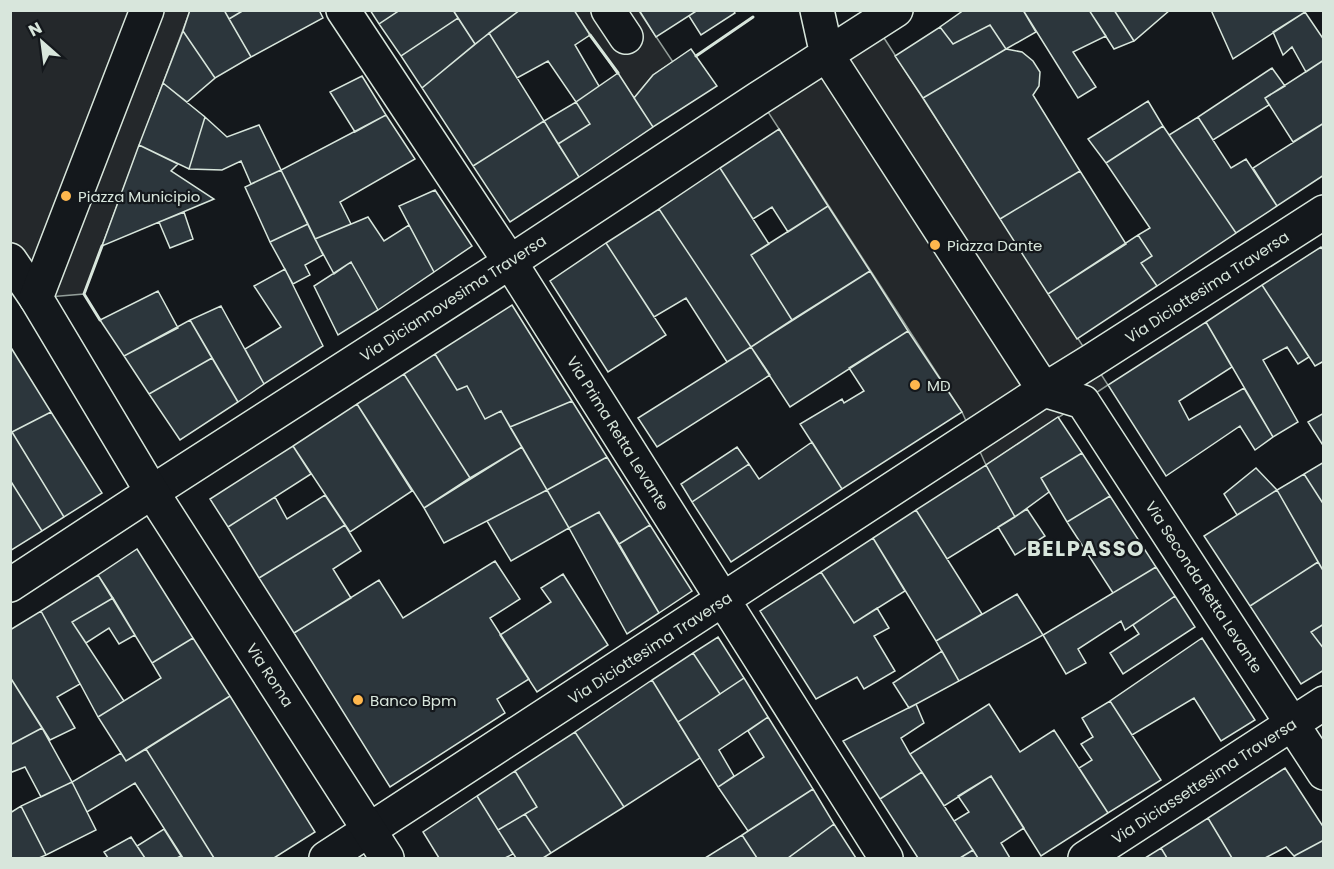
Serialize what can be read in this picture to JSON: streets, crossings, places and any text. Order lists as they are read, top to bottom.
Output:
{
  "streets": {
    "street": [
      "Via Diciottesima Traversa",
      "Via Diciannovesima Traversa",
      "Via Prima Retta Levante",
      "Via Seconda Retta Levante",
      "Via Roma",
      "Via Diciassettesima Traversa"
    ]
  },
  "crossings": [
    ["Via Diciottesima Traversa", "Via Prima Retta Levante"],
    ["Via Diciottesima Traversa", "Via Seconda Retta Levante"],
    ["Via Diciottesima Traversa", "Via Roma"],
    ["Via Diciannovesima Traversa", "Via Prima Retta Levante"],
    ["Via Diciannovesima Traversa", "Via Roma"],
    ["Via Seconda Retta Levante", "Via Diciassettesima Traversa"]
  ],
  "districts": ["BELPASSO"],
  "places": [
    "Piazza Municipio",
    "Piazza Dante",
    "MD",
    "Banco Bpm"
  ],
  "north": "top left"
}
